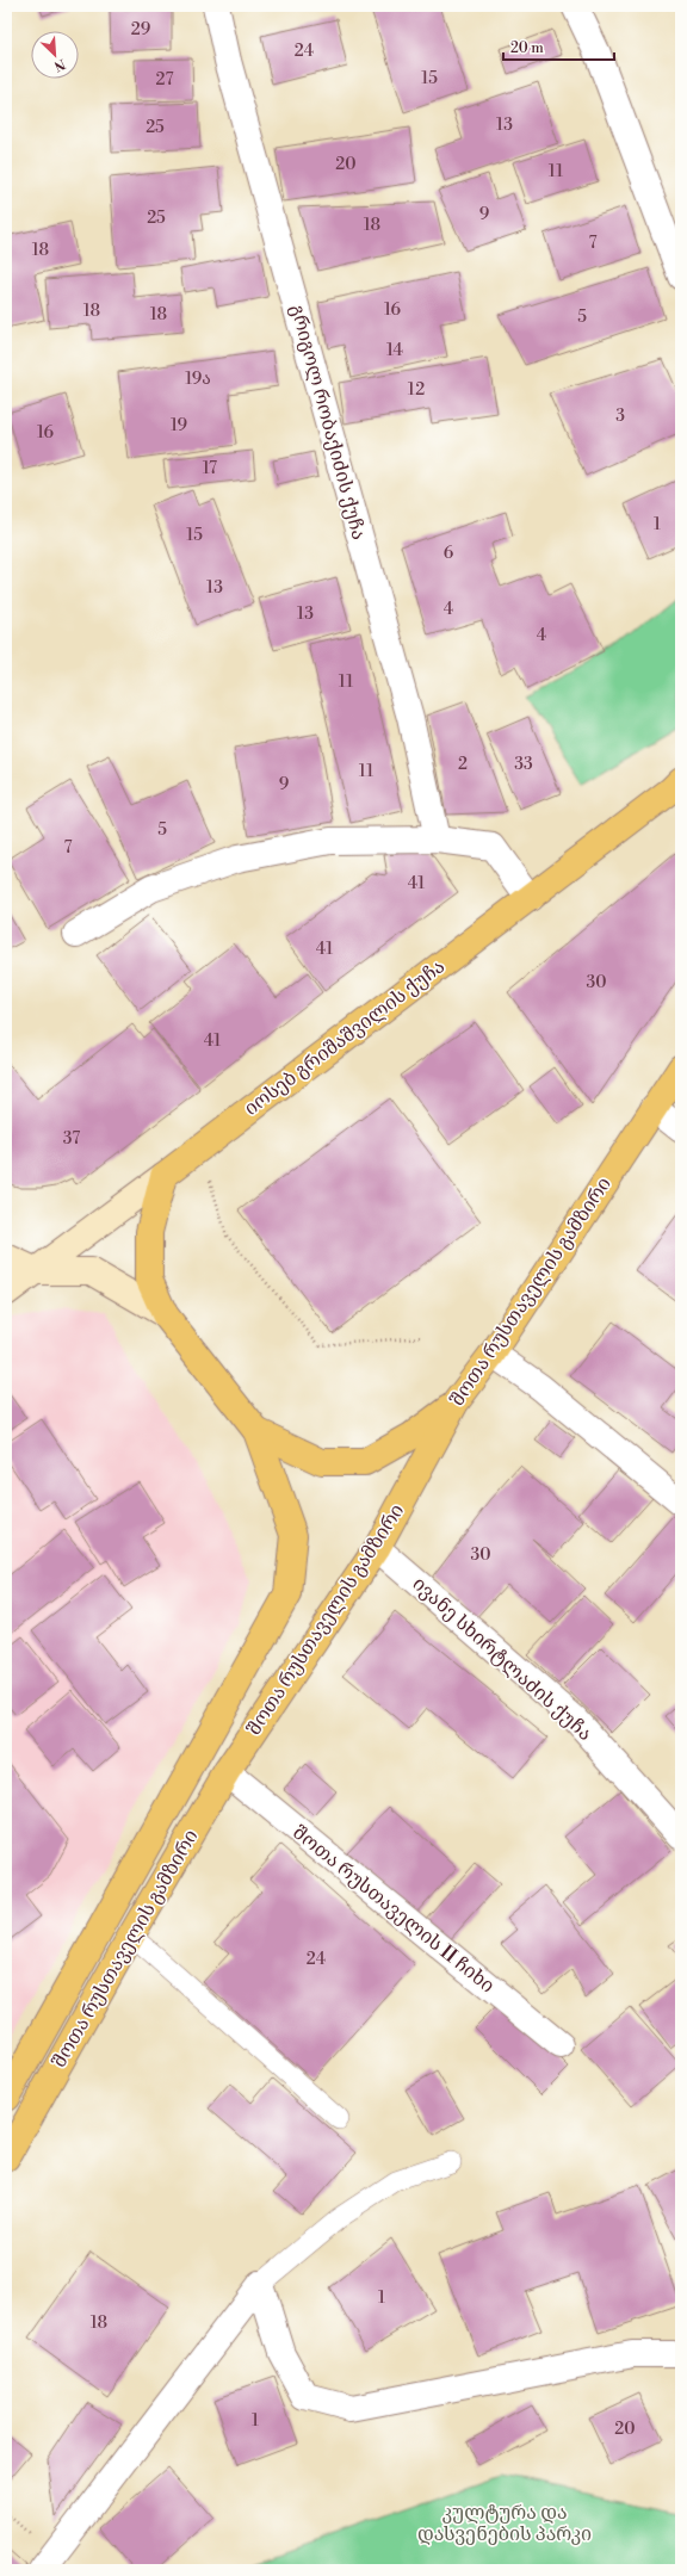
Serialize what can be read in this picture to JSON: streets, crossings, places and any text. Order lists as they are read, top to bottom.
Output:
{
  "streets": {
    "main road": ["იოსებ გრიშაშვილის ქუჩა", "შოთა რუსთაველის გამზირი"],
    "street": ["გრიგოლ რობაქიძის ქუჩა", "ივანე სხირტლაძის ქუჩა", "შოთა რუსთაველის II ჩიხი"]
  },
  "crossings": [
    ["შოთა რუსთაველის გამზირი", "ივანე სხირტლაძის ქუჩა"],
    ["შოთა რუსთაველის გამზირი", "შოთა რუსთაველის II ჩიხი"]
  ],
  "parks": ["კულტურა და დასვენების პარკი"],
  "house_numbers": [
    "29",
    "24",
    "15",
    "27",
    "13",
    "25",
    "20",
    "11",
    "9",
    "25",
    "18",
    "7",
    "18",
    "16",
    "18",
    "18",
    "5",
    "14",
    "19ა",
    "12",
    "3",
    "19",
    "16",
    "17",
    "1",
    "15",
    "6",
    "13",
    "4",
    "13",
    "4",
    "11",
    "2",
    "33",
    "11",
    "9",
    "5",
    "7",
    "41",
    "41",
    "30",
    "41",
    "37",
    "30",
    "24",
    "1",
    "18",
    "1",
    "20"
  ],
  "scale_bar": "20 m",
  "north": "bottom right"
}
